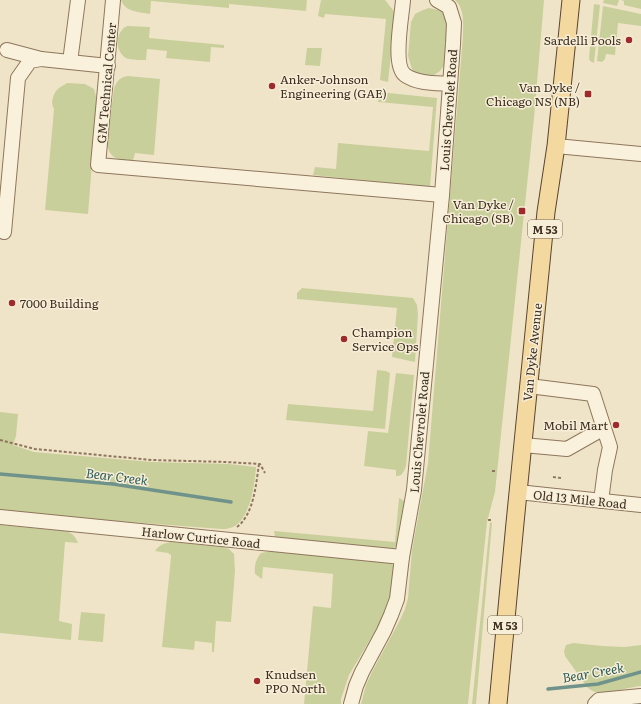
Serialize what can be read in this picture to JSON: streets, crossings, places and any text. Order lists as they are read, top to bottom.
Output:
{
  "streets": {
    "main road": ["M 53", "Van Dyke Avenue"],
    "street": [
      "GM Technical Center",
      "Louis Chevrolet Road",
      "Old 13 Mile Road",
      "Harlow Curtice Road"
    ]
  },
  "crossings": [
    ["GM Technical Center", "Louis Chevrolet Road"],
    ["Louis Chevrolet Road", "Harlow Curtice Road"],
    ["Van Dyke Avenue", "Old 13 Mile Road"]
  ],
  "water": ["Bear Creek"],
  "places": {
    "other": [
      "Sardelli Pools",
      "Anker-Johnson Engineering (GAE)",
      "7000 Building",
      "Champion Service Ops",
      "Mobil Mart",
      "Knudsen PPO North"
    ],
    "transit": ["Van Dyke / Chicago NS (NB)", "Van Dyke / Chicago (SB)"]
  }
}
